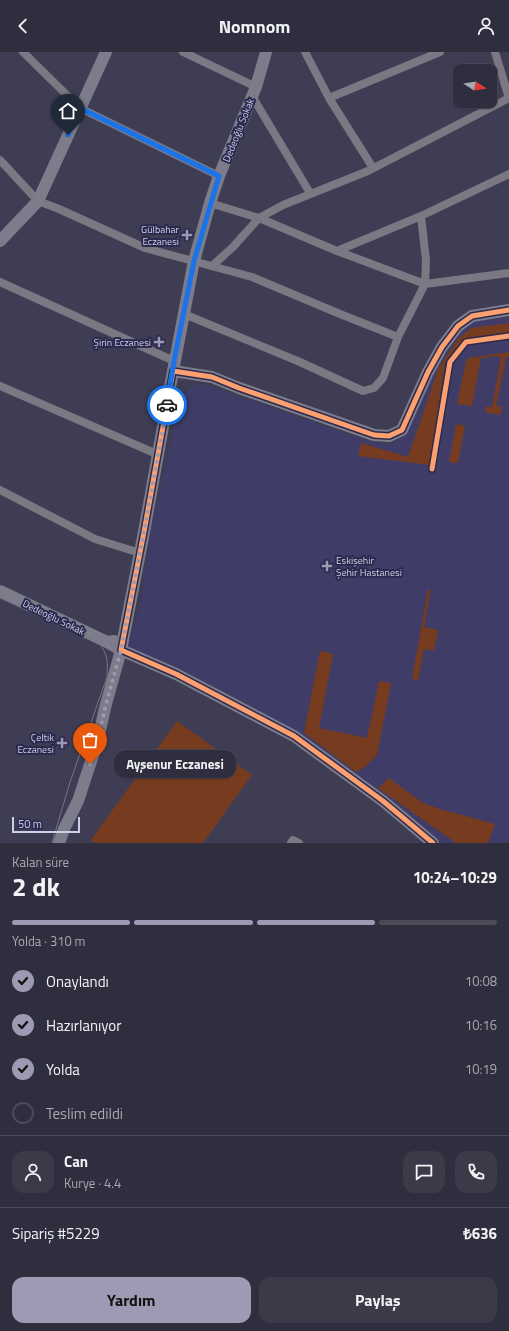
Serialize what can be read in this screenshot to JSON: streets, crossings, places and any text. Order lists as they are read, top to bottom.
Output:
{
  "streets": {
    "street": ["Dedeoğlu Sokak"]
  },
  "places": {
    "health": [
      "Gülbahar Eczanesi",
      "Şirin Eczanesi",
      "Eskişehir Şehir Hastanesi",
      "Çeltik Eczanesi"
    ],
    "other": ["Ayşenur Eczanesi"]
  },
  "scale_bar": "50 m",
  "north": "right",
  "page": {
    "header": "Nomnom",
    "bubble": "Ayşenur Eczanesi",
    "scale": "50 m",
    "heading": ["2 dk", "Kalan süre", "10:24–10:29"],
    "panel": [
      "Can",
      "Kurye · 4.4",
      "Sipariş #5229",
      "₺636"
    ],
    "bar": "Yolda · 310 m",
    "list": [
      ["Onaylandı", "10:08"],
      ["Hazırlanıyor", "10:16"],
      ["Yolda", "10:19"],
      "Teslim edildi"
    ],
    "buttons": ["Yardım", "Paylaş"]
  }
}
